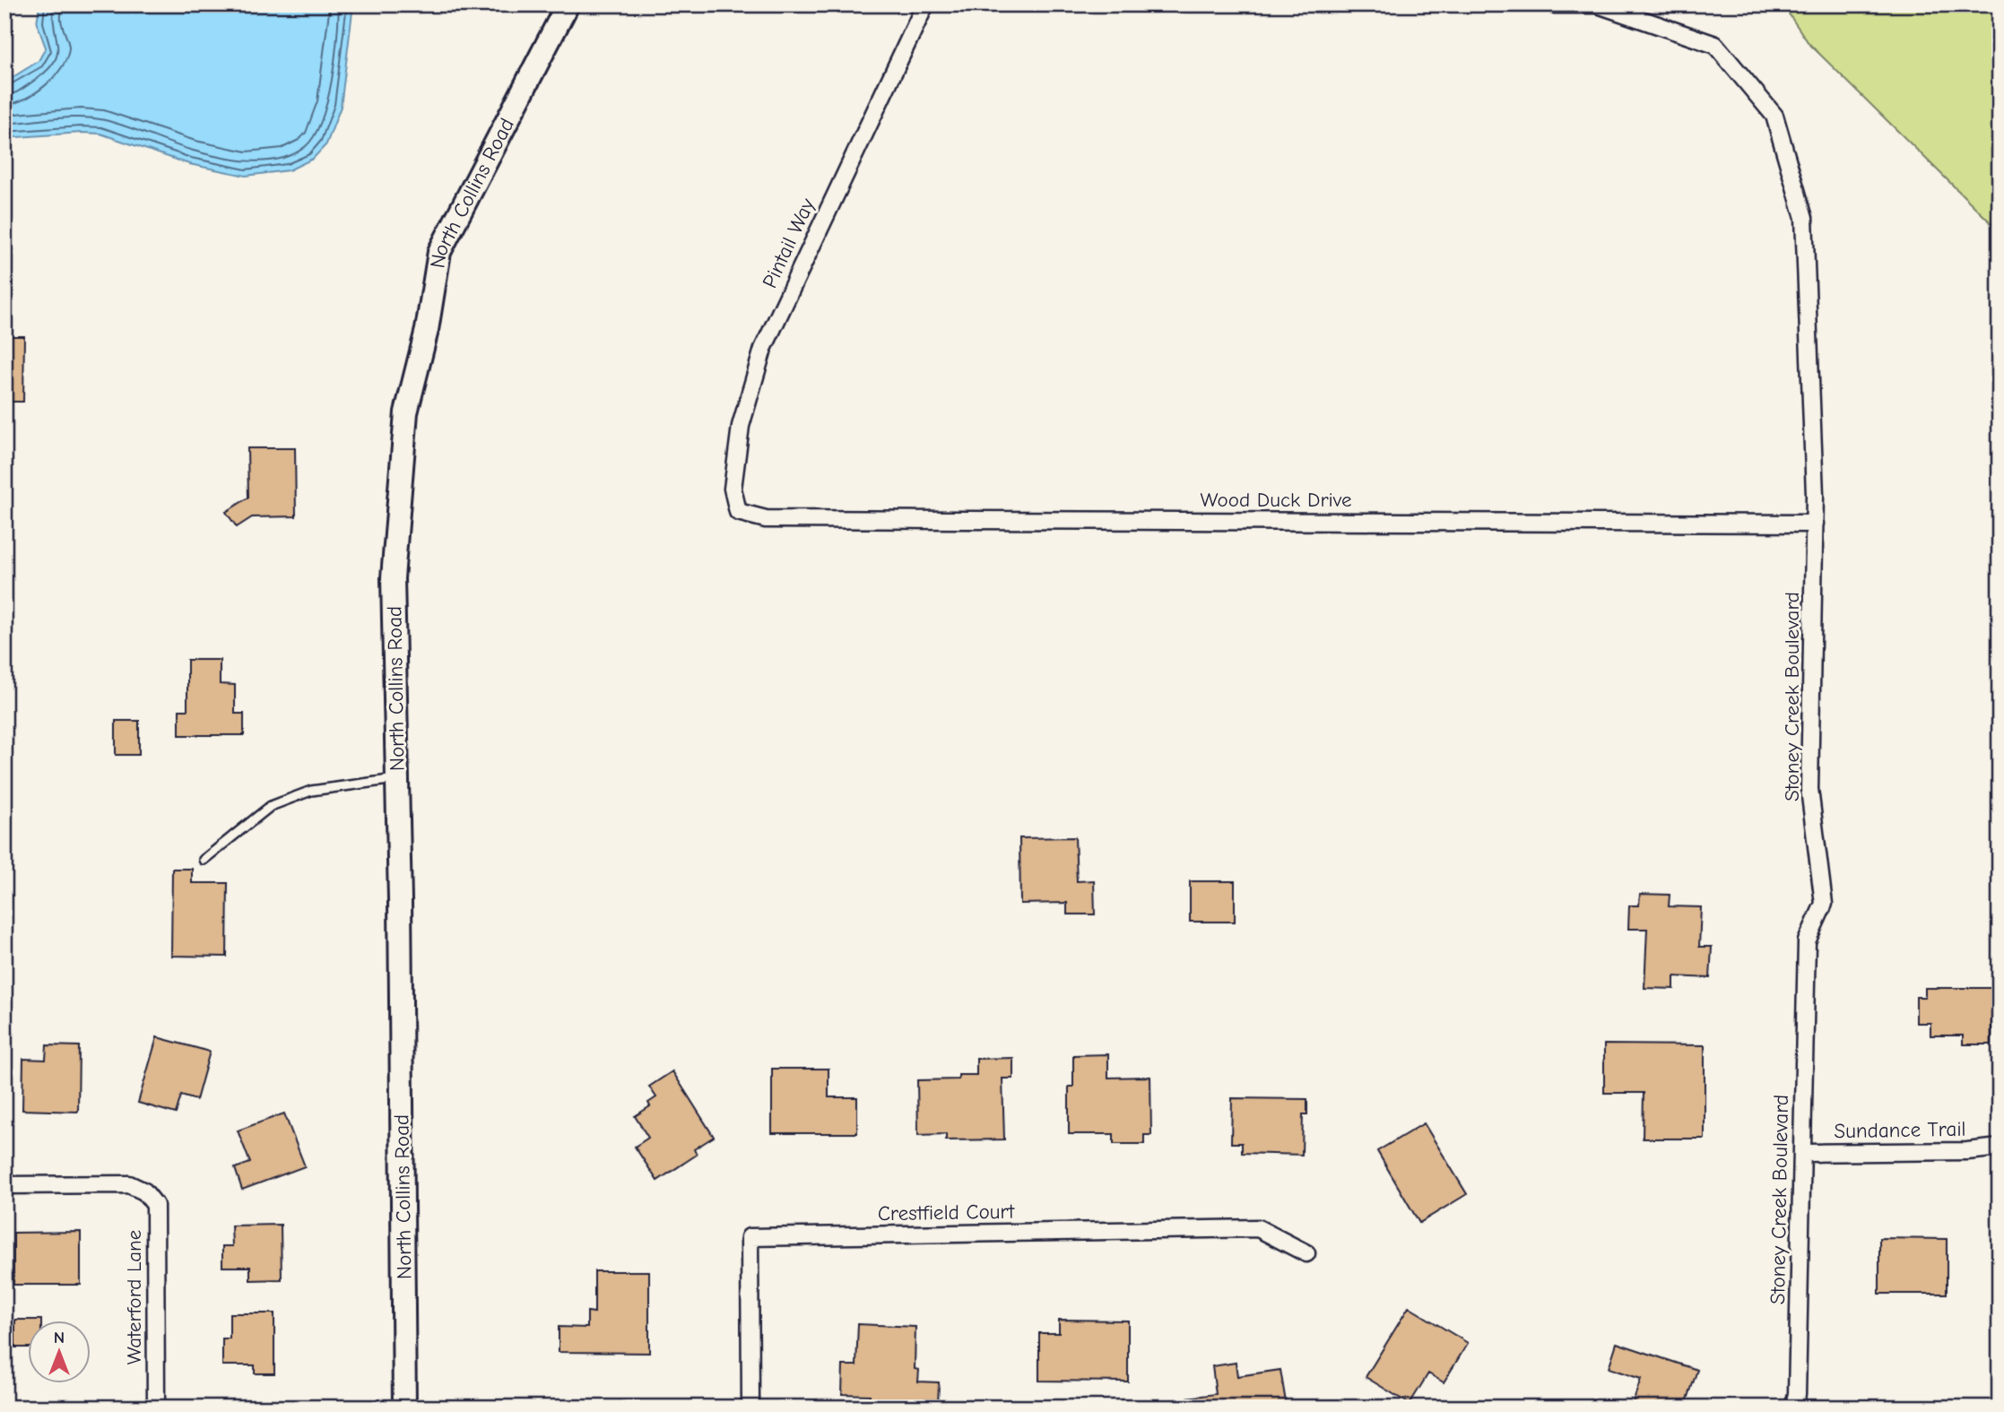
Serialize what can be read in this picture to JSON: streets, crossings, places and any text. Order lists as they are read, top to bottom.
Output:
{
  "streets": {
    "street": [
      "North Collins Road",
      "Pintail Way",
      "Wood Duck Drive",
      "Stoney Creek Boulevard",
      "Sundance Trail",
      "Crestfield Court",
      "Waterford Lane"
    ]
  },
  "crossings": [
    ["Pintail Way", "Wood Duck Drive"],
    ["Wood Duck Drive", "Stoney Creek Boulevard"],
    ["Stoney Creek Boulevard", "Sundance Trail"]
  ],
  "north": "top"
}
